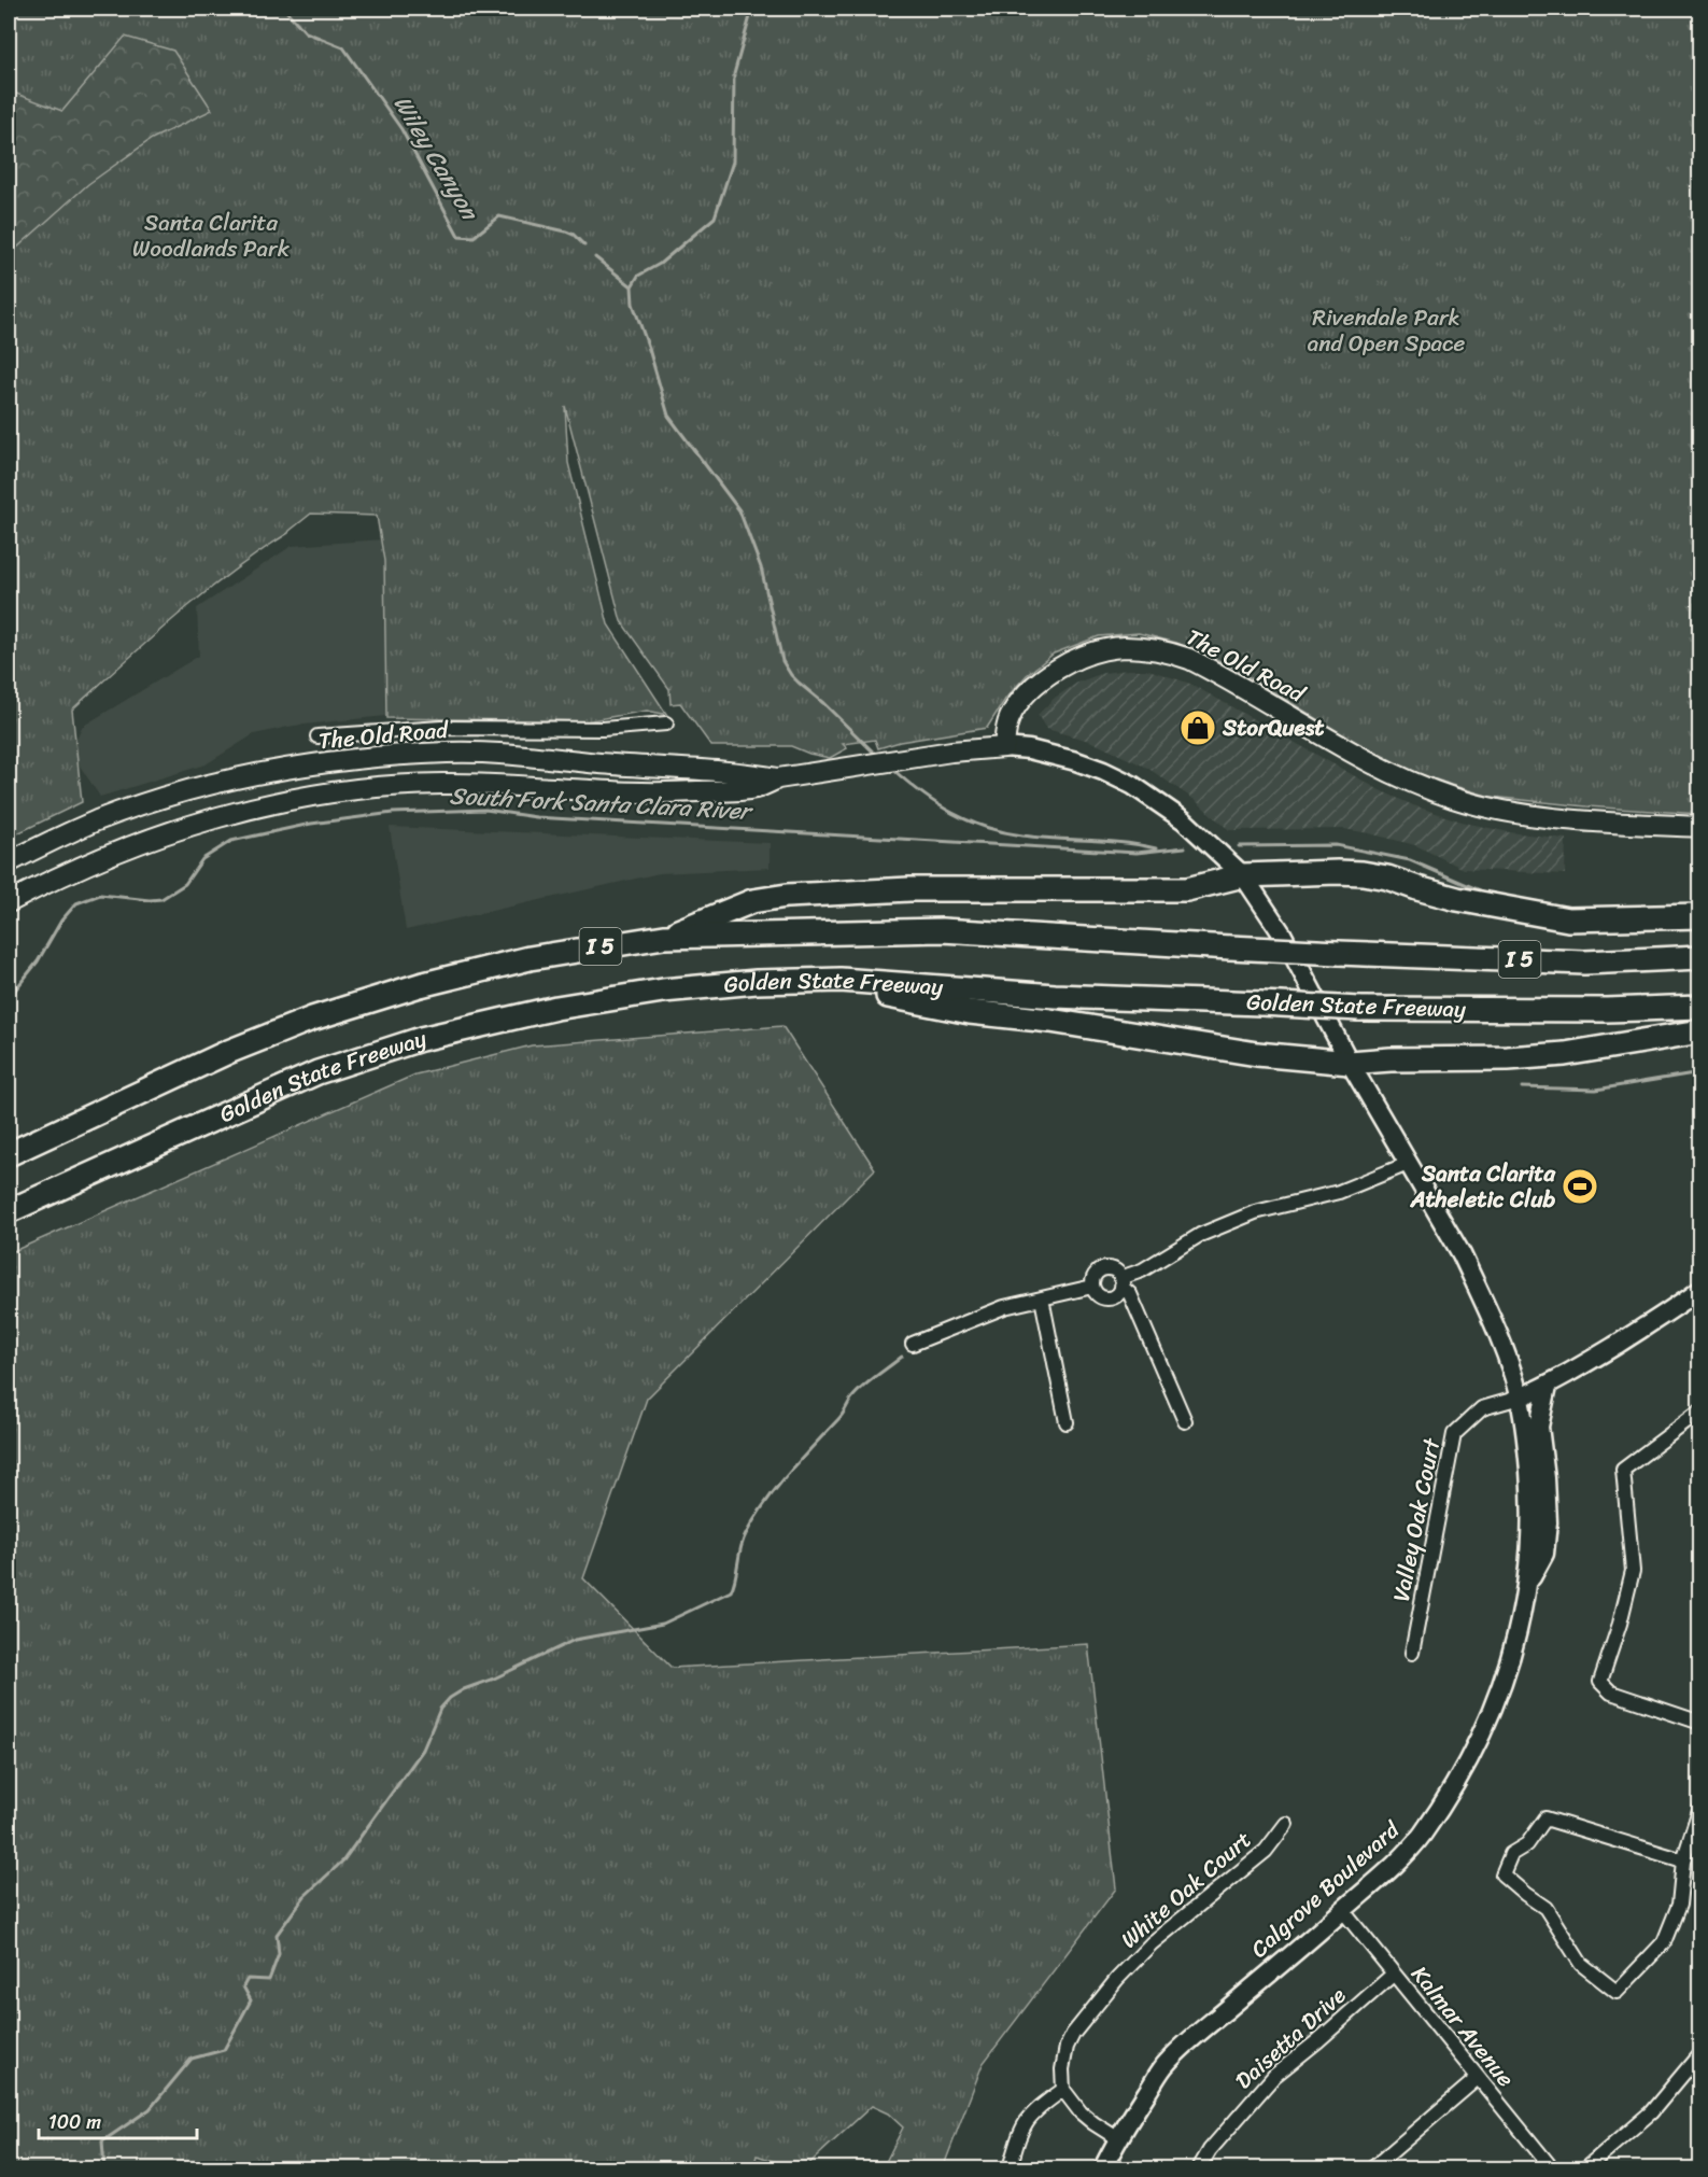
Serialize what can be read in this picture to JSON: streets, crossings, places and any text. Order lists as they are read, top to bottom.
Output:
{
  "streets": {
    "highway": ["I 5", "Golden State Freeway"],
    "main road": ["The Old Road"],
    "street": [
      "Valley Oak Court",
      "White Oak Court",
      "Calgrove Boulevard",
      "Kalmar Avenue",
      "Daisetta Drive"
    ]
  },
  "crossings": [
    ["The Old Road", "Calgrove Boulevard"],
    ["Valley Oak Court", "Calgrove Boulevard"],
    ["Calgrove Boulevard", "Kalmar Avenue"],
    ["Kalmar Avenue", "Daisetta Drive"]
  ],
  "water": ["Wiley Canyon", "South Fork Santa Clara River"],
  "parks": ["Santa Clarita Woodlands Park", "Rivendale Park and Open Space"],
  "places": {
    "shop": ["StorQuest"],
    "sports": ["Santa Clarita Atheletic Club"]
  },
  "scale_bar": "100 m"
}
